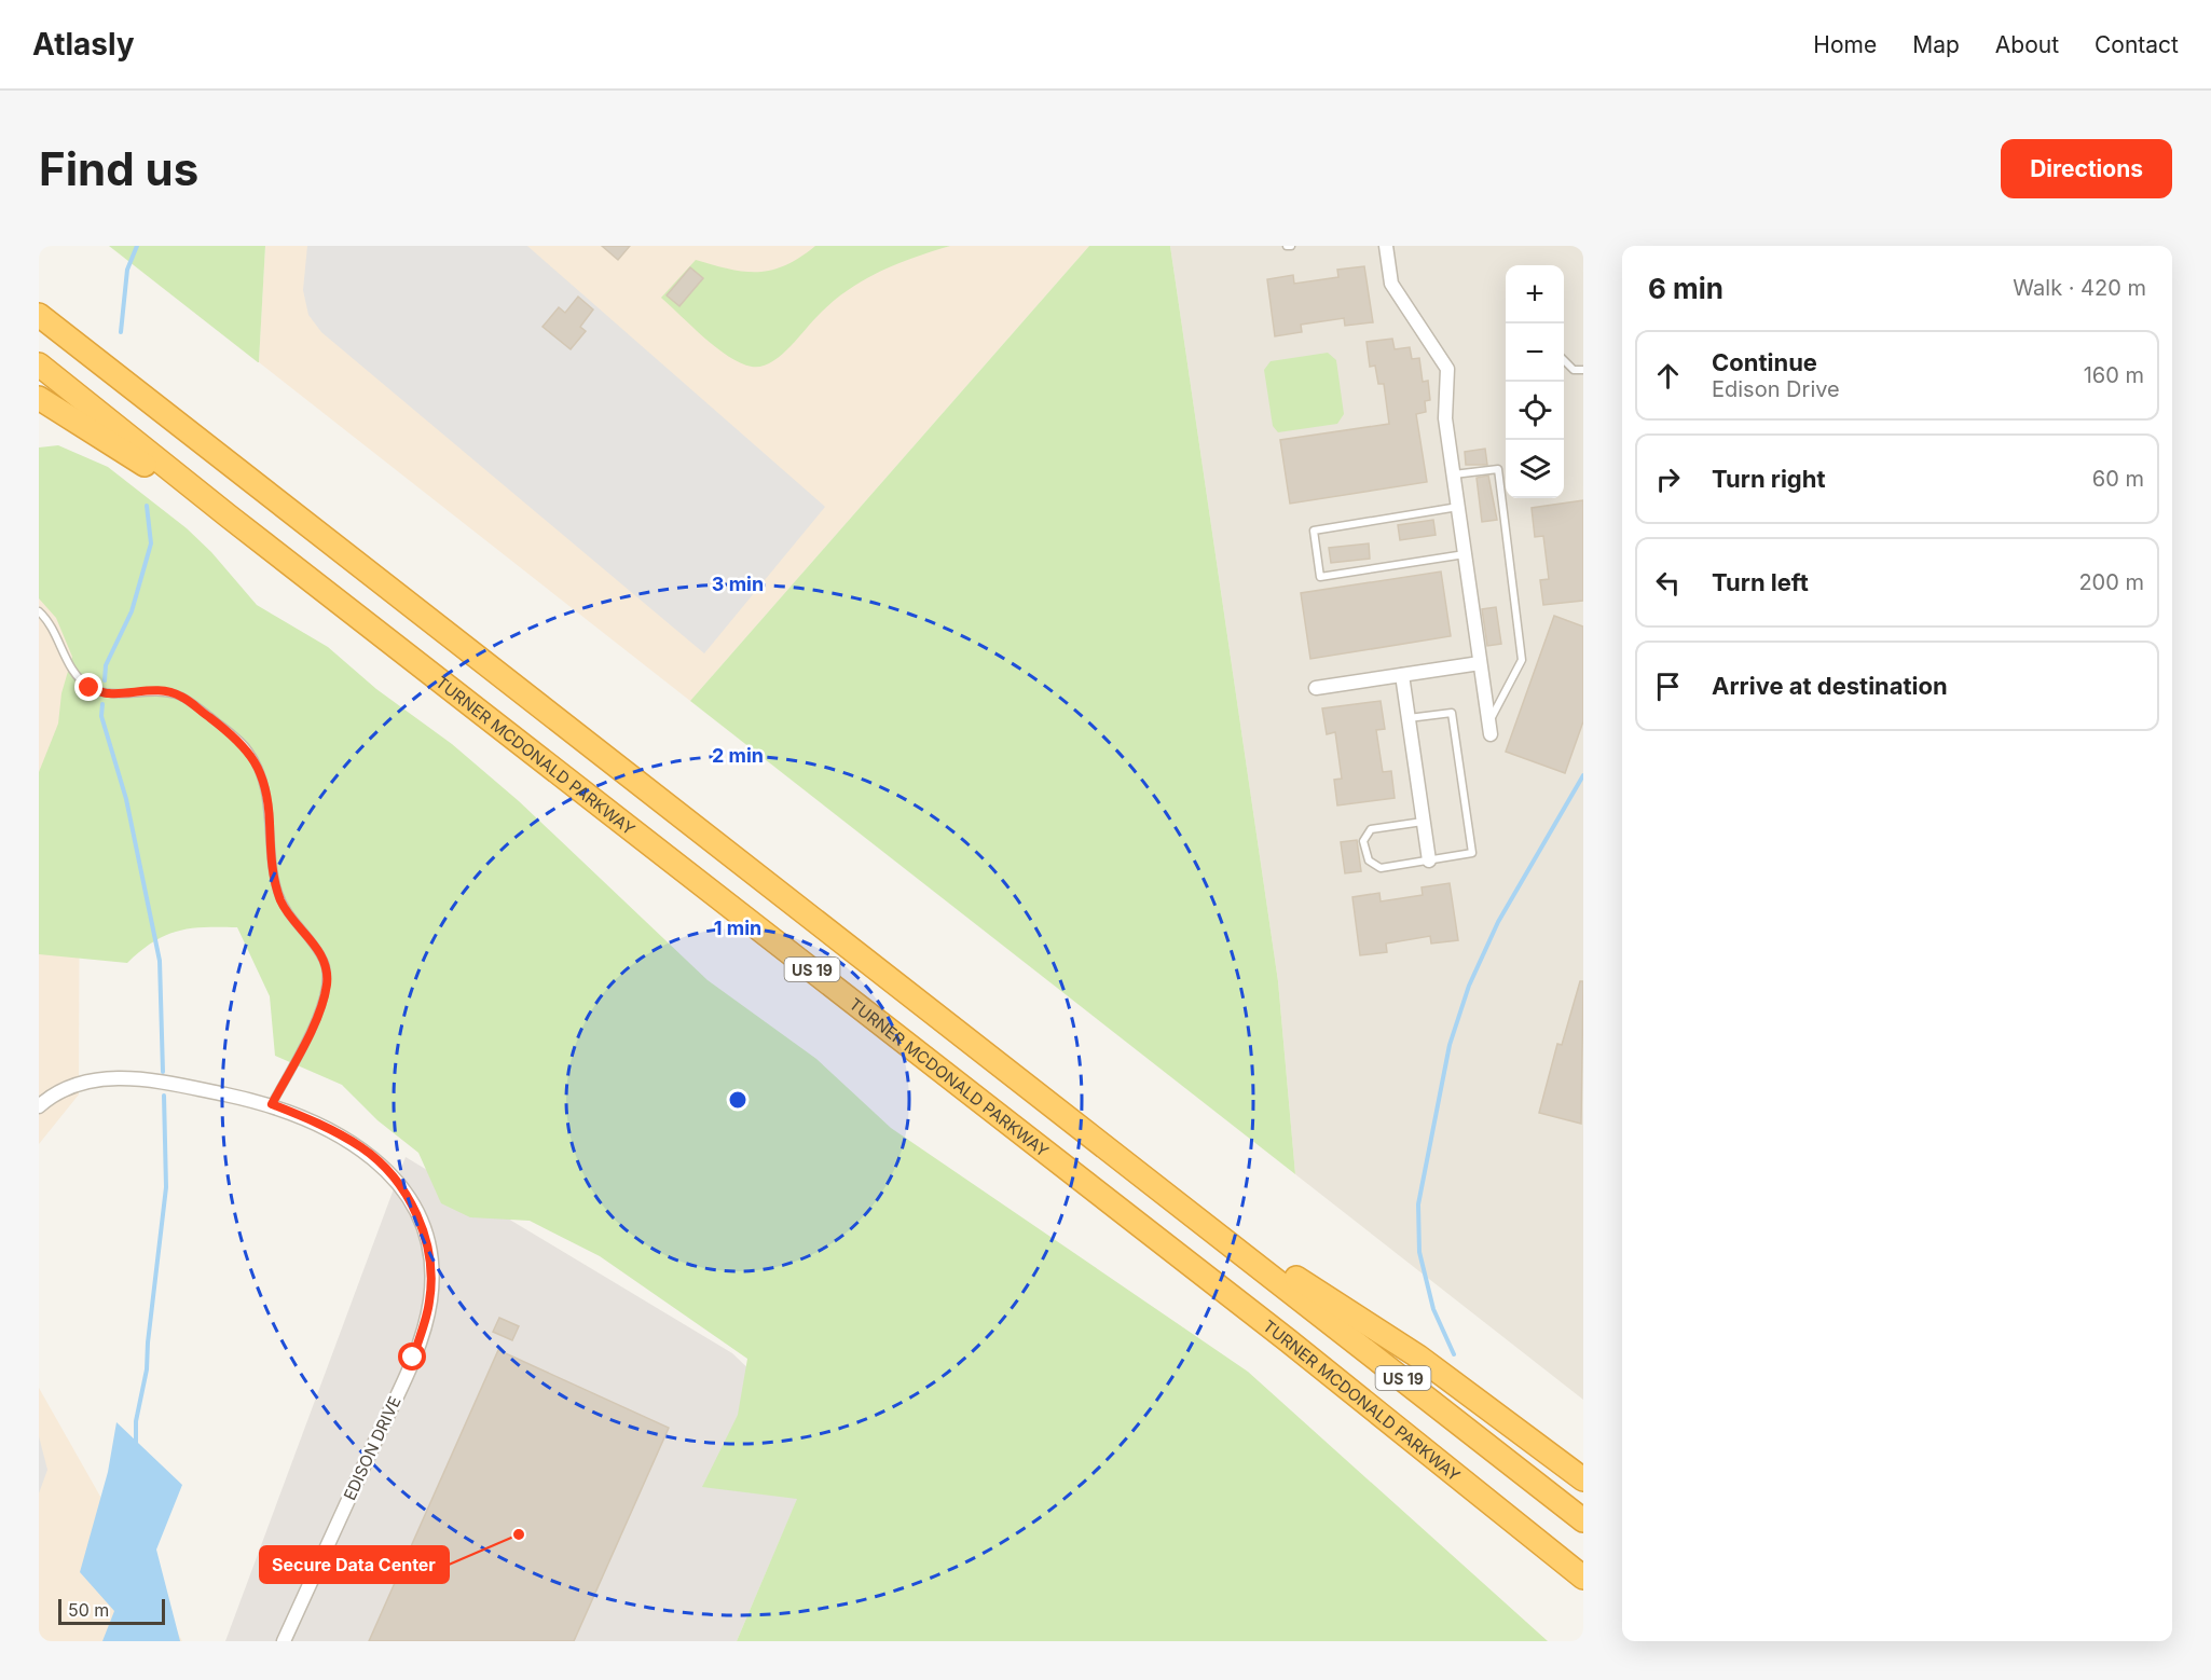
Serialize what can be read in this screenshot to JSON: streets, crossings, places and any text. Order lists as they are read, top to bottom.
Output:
{
  "streets": {
    "highway": ["TURNER MCDONALD PARKWAY", "US 19"],
    "street": ["EDISON DRIVE"]
  },
  "places": ["Secure Data Center"],
  "scale_bar": "50 m",
  "page": {
    "header": "Atlasly",
    "nav": [
      "Home",
      "Map",
      "About",
      "Contact"
    ],
    "buttons": "Directions",
    "title": "Find us",
    "heading": ["6 min", "Walk · 420 m"],
    "map_buttons": ["+", "−"],
    "list": [
      ["Continue", "Edison Drive", "160 m"],
      ["Turn right", "60 m"],
      ["Turn left", "200 m"],
      "Arrive at destination"
    ],
    "scale": "50 m"
  },
  "rings": ["3 min", "2 min", "1 min"]
}
